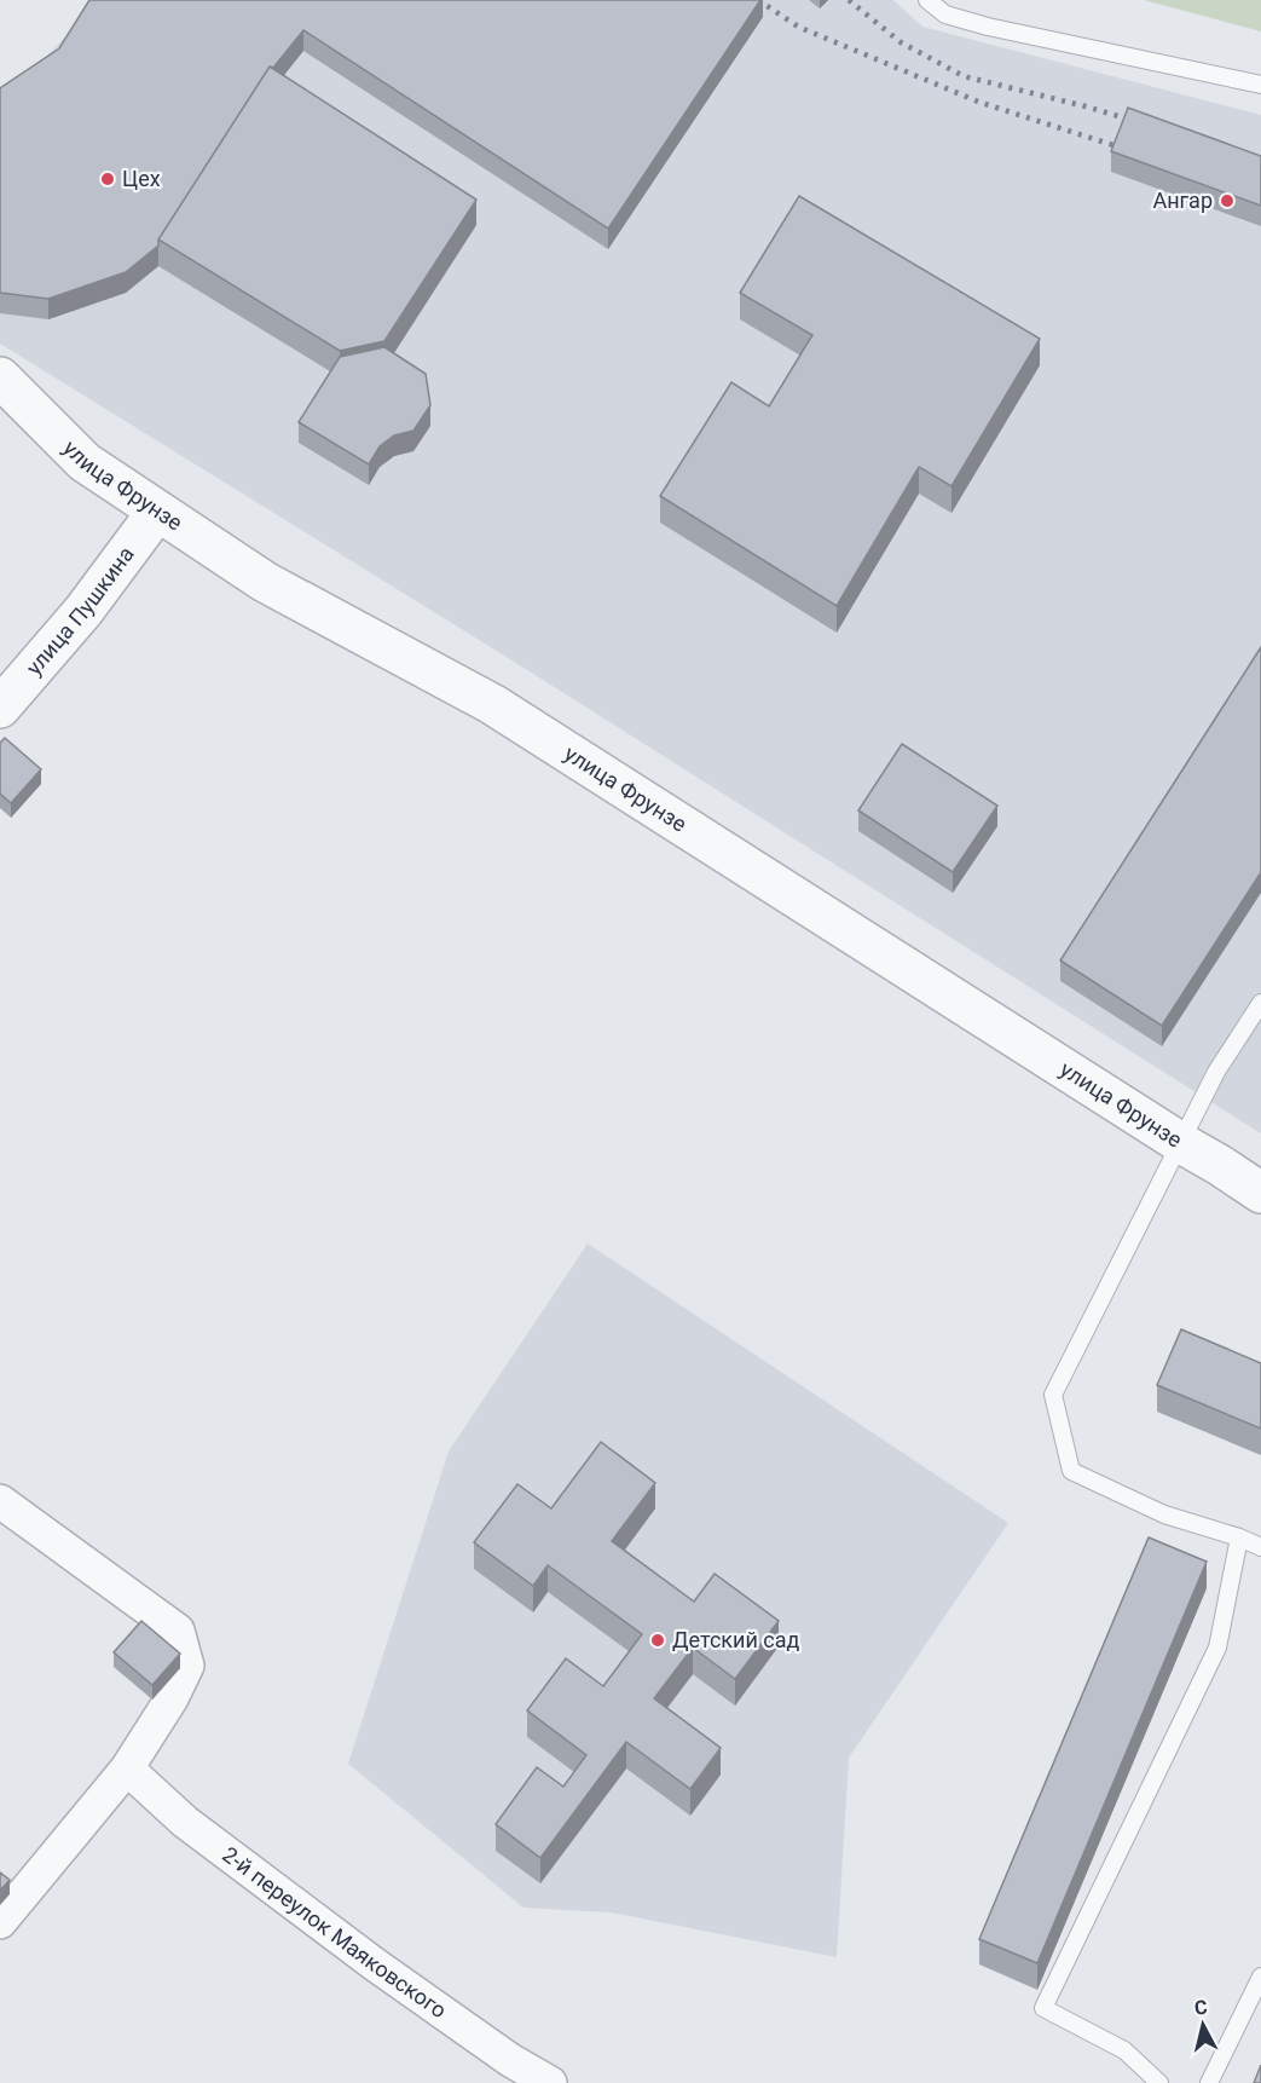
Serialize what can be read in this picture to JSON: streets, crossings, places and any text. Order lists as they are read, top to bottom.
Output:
{
  "streets": {
    "street": ["улица Фрунзе", "улица Пушкина", "2-й переулок Маяковского"]
  },
  "crossings": [
    ["улица Фрунзе", "улица Пушкина"]
  ],
  "places": ["Цех", "Ангар", "Детский сад"],
  "north": "top"
}
